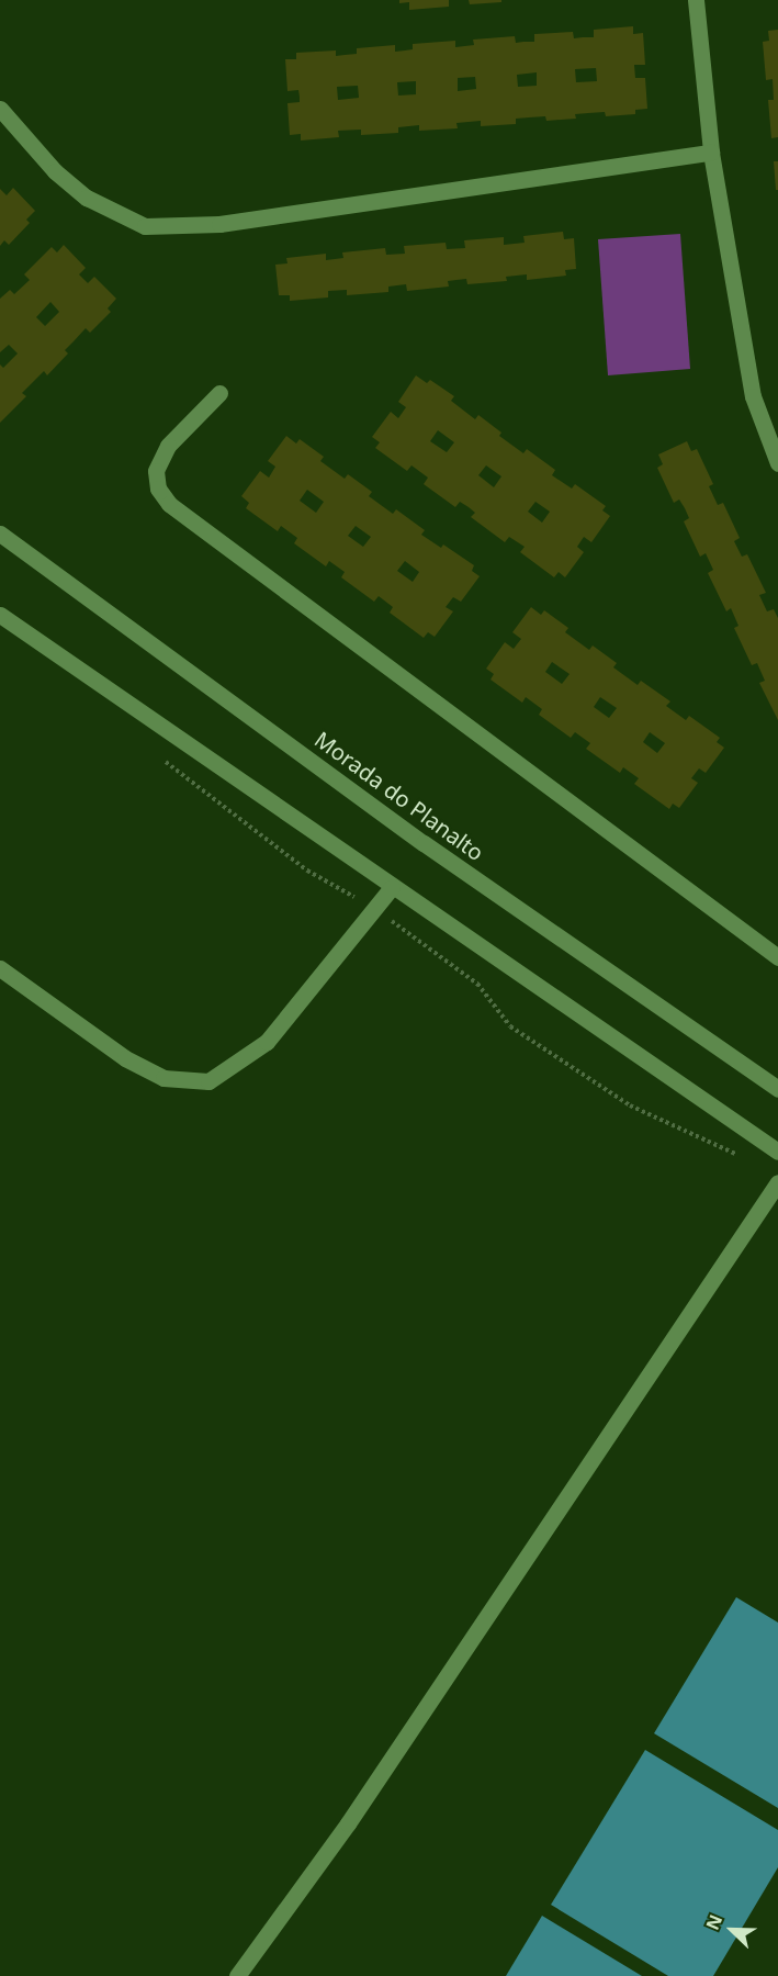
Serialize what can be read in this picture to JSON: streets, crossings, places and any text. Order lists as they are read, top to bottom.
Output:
{
  "streets": {
    "street": ["Morada do Planalto"]
  },
  "north": "top left"
}
